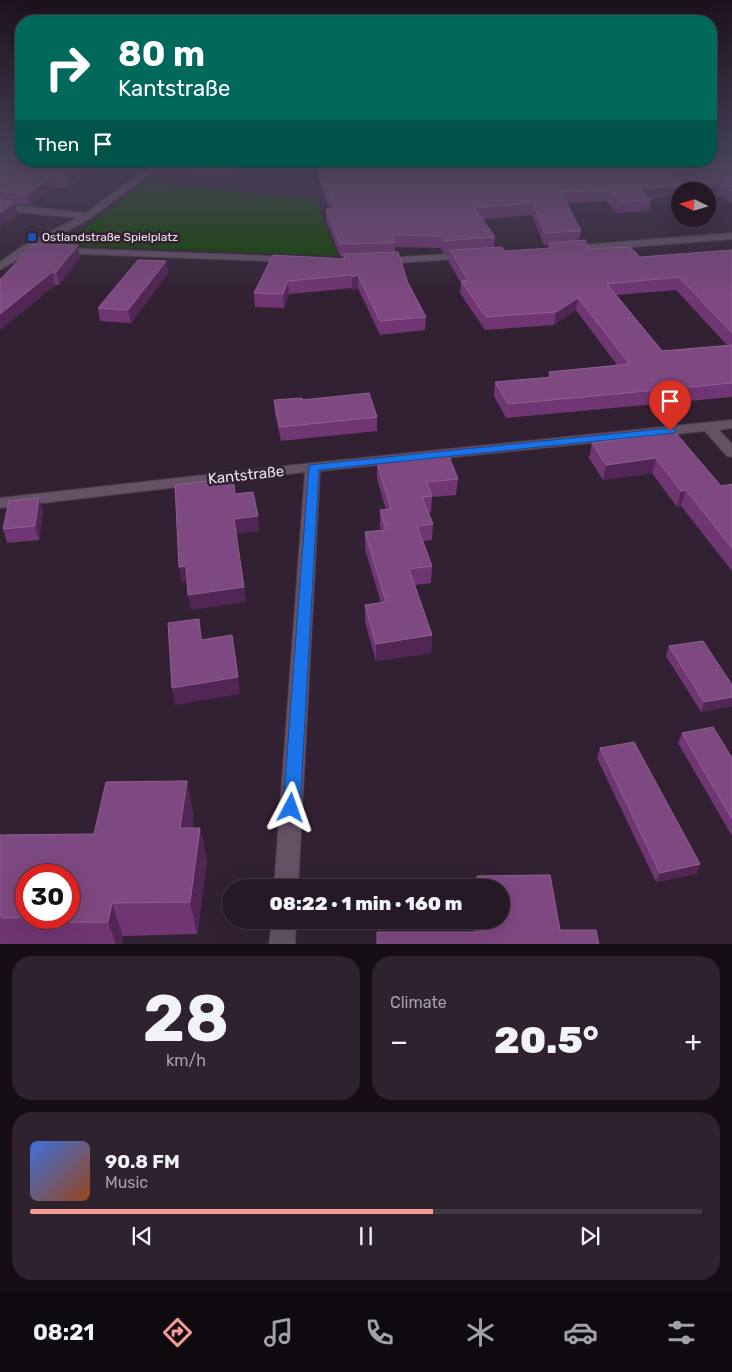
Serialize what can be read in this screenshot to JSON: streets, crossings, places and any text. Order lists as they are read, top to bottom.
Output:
{
  "streets": {
    "street": ["Kantstraße"]
  },
  "places": {
    "transit": ["Ostlandstraße Spielplatz"]
  },
  "north": "left",
  "page": {
    "turn": ["80 m", "Kantstraße"],
    "then": "Then",
    "limit": "30",
    "trip": "08:22 · 1 min · 160 m",
    "tile": [
      ["28", "km/h"],
      "Climate"
    ],
    "heat": ["−", "20.5°", "+"],
    "song": ["90.8 FM", "Music"],
    "tabs": "08:21"
  }
}
